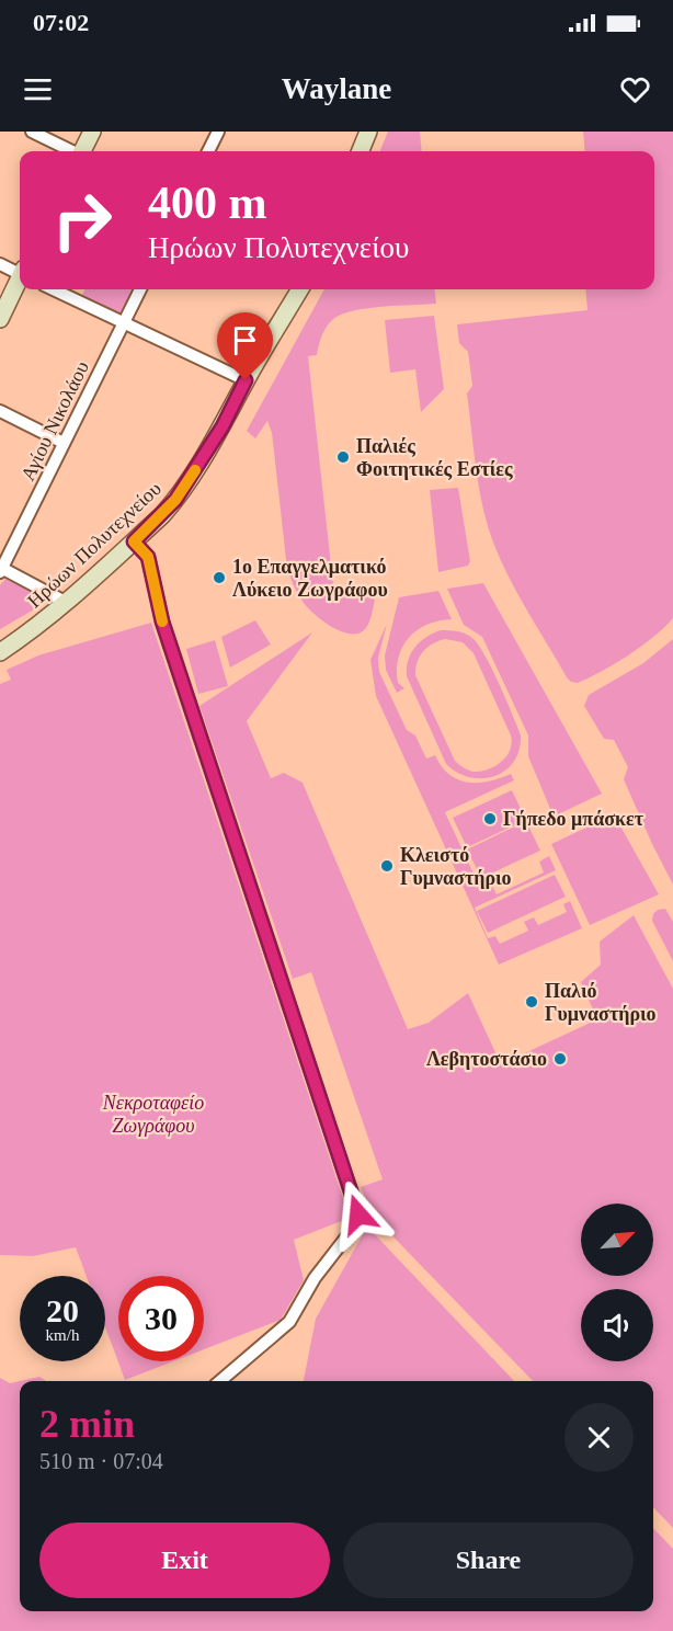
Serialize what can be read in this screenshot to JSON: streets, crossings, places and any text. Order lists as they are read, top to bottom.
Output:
{
  "streets": {
    "street": ["Αγίου Νικολάου", "Ηρώων Πολυτεχνείου"]
  },
  "parks": ["Νεκροταφείο Ζωγράφου"],
  "places": [
    "Παλιές Φοιτητικές Εστίες",
    "1ο Επαγγελματικό Λύκειο Ζωγράφου",
    "Γήπεδο μπάσκετ",
    "Κλειστό Γυμναστήριο",
    "Παλιό Γυμναστήριο",
    "Λεβητοστάσιο"
  ],
  "north": "top right",
  "page": {
    "status": "07:02",
    "header": "Waylane",
    "turn": ["400 m", "Ηρώων Πολυτεχνείου"],
    "speed": "20 km/h",
    "limit": "30",
    "heading": ["2 min", "510 m · 07:04"],
    "buttons": ["Exit", "Share"]
  }
}
